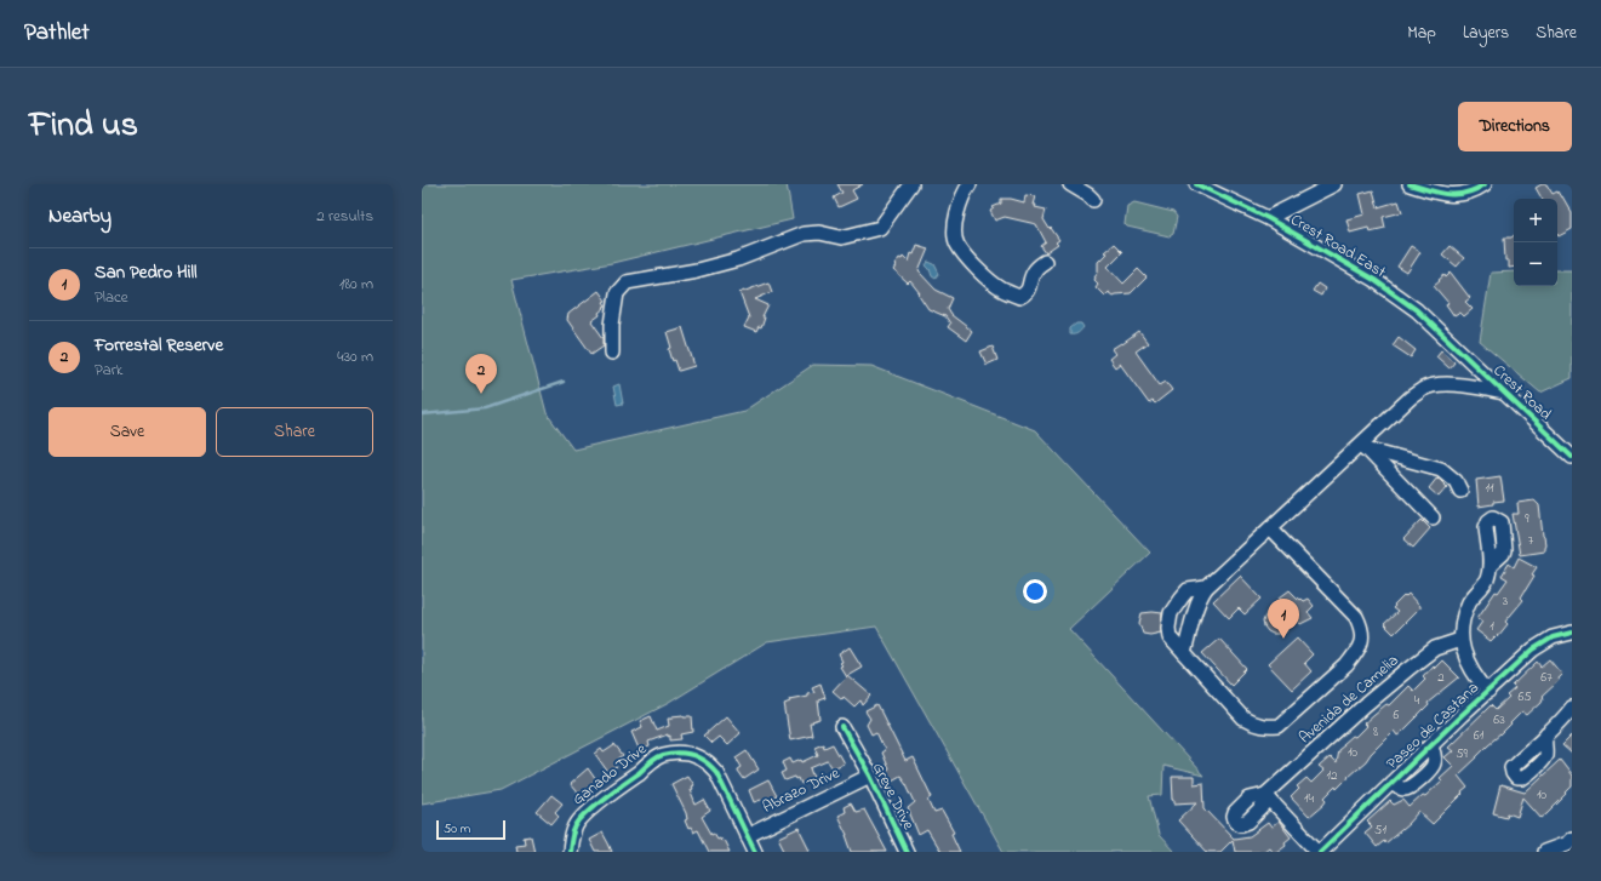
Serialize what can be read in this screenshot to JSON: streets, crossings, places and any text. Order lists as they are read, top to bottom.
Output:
{
  "streets": {
    "street": [
      "Crest Road East",
      "Crest Road",
      "Avenida de Camelia",
      "Paseo de Castana",
      "Ganado Drive",
      "Abrazo Drive",
      "Greve Drive"
    ]
  },
  "crossings": [
    ["Crest Road East", "Crest Road"],
    ["Avenida de Camelia", "Paseo de Castana"],
    ["Ganado Drive", "Abrazo Drive"],
    ["Abrazo Drive", "Greve Drive"]
  ],
  "house_numbers": [
    "11",
    "9",
    "7",
    "3",
    "1",
    "2",
    "67",
    "65",
    "4",
    "6",
    "63",
    "8",
    "61",
    "10",
    "59",
    "12",
    "10",
    "14",
    "51"
  ],
  "scale_bar": "50 m",
  "page": {
    "header": "Pathlet",
    "nav": ["Map", "Layers", "Share"],
    "title": "Find us",
    "buttons": [
      "Directions",
      ["Save", "Share"]
    ],
    "heading": ["Nearby", "2 results"],
    "map_buttons": ["+", "−"],
    "list": [
      {
        "mark": "1",
        "name": "San Pedro Hill",
        "note": "Place",
        "value": "180 m"
      },
      {
        "mark": "2",
        "name": "Forrestal Reserve",
        "note": "Park",
        "value": "430 m"
      }
    ],
    "pins": ["2", "1"],
    "scale": "50 m"
  }
}
